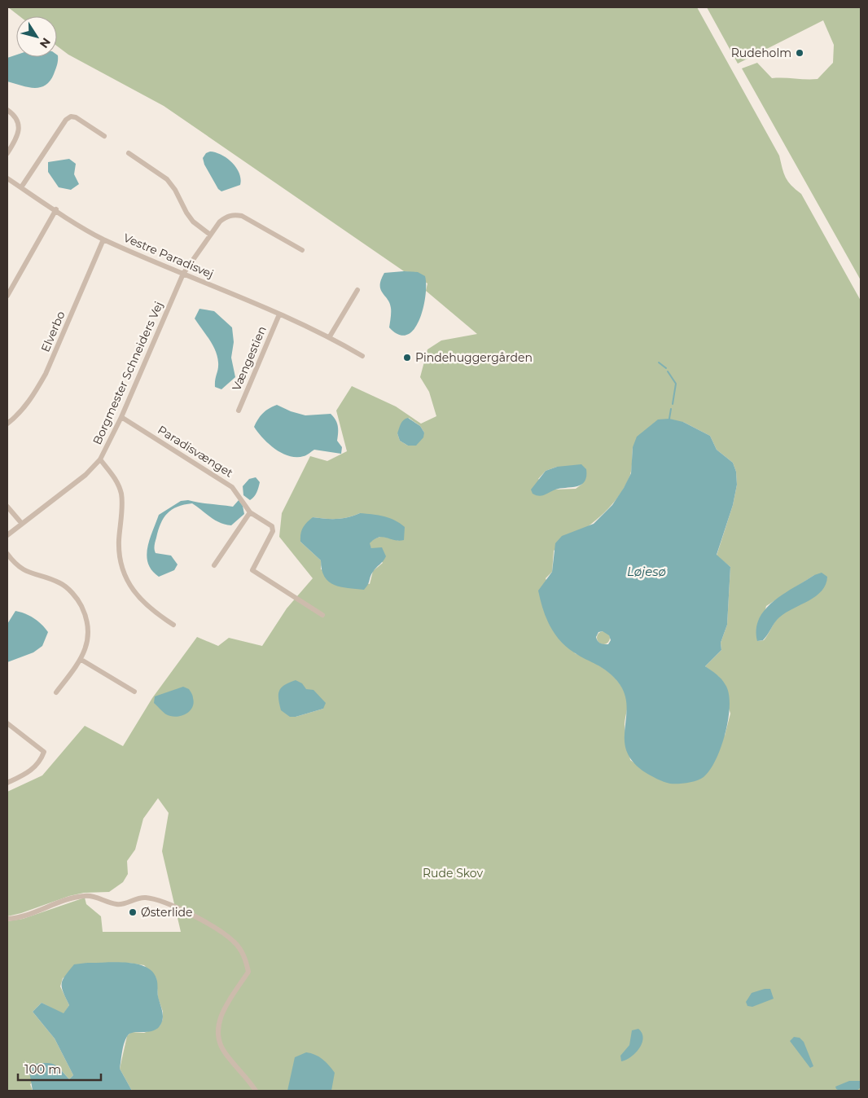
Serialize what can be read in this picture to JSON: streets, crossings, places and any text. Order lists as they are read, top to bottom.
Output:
{
  "streets": {
    "street": [
      "Vestre Paradisvej",
      "Elverbo",
      "Vængestien",
      "Borgmester Schneiders Vej",
      "Paradisvænget"
    ]
  },
  "crossings": [
    ["Vestre Paradisvej", "Elverbo"],
    ["Vestre Paradisvej", "Vængestien"],
    ["Vestre Paradisvej", "Borgmester Schneiders Vej"],
    ["Borgmester Schneiders Vej", "Paradisvænget"]
  ],
  "water": ["Løjesø"],
  "parks": ["Rude Skov"],
  "places": ["Rudeholm", "Pindehuggergården", "Østerlide"],
  "scale_bar": "100 m",
  "north": "bottom right"
}
